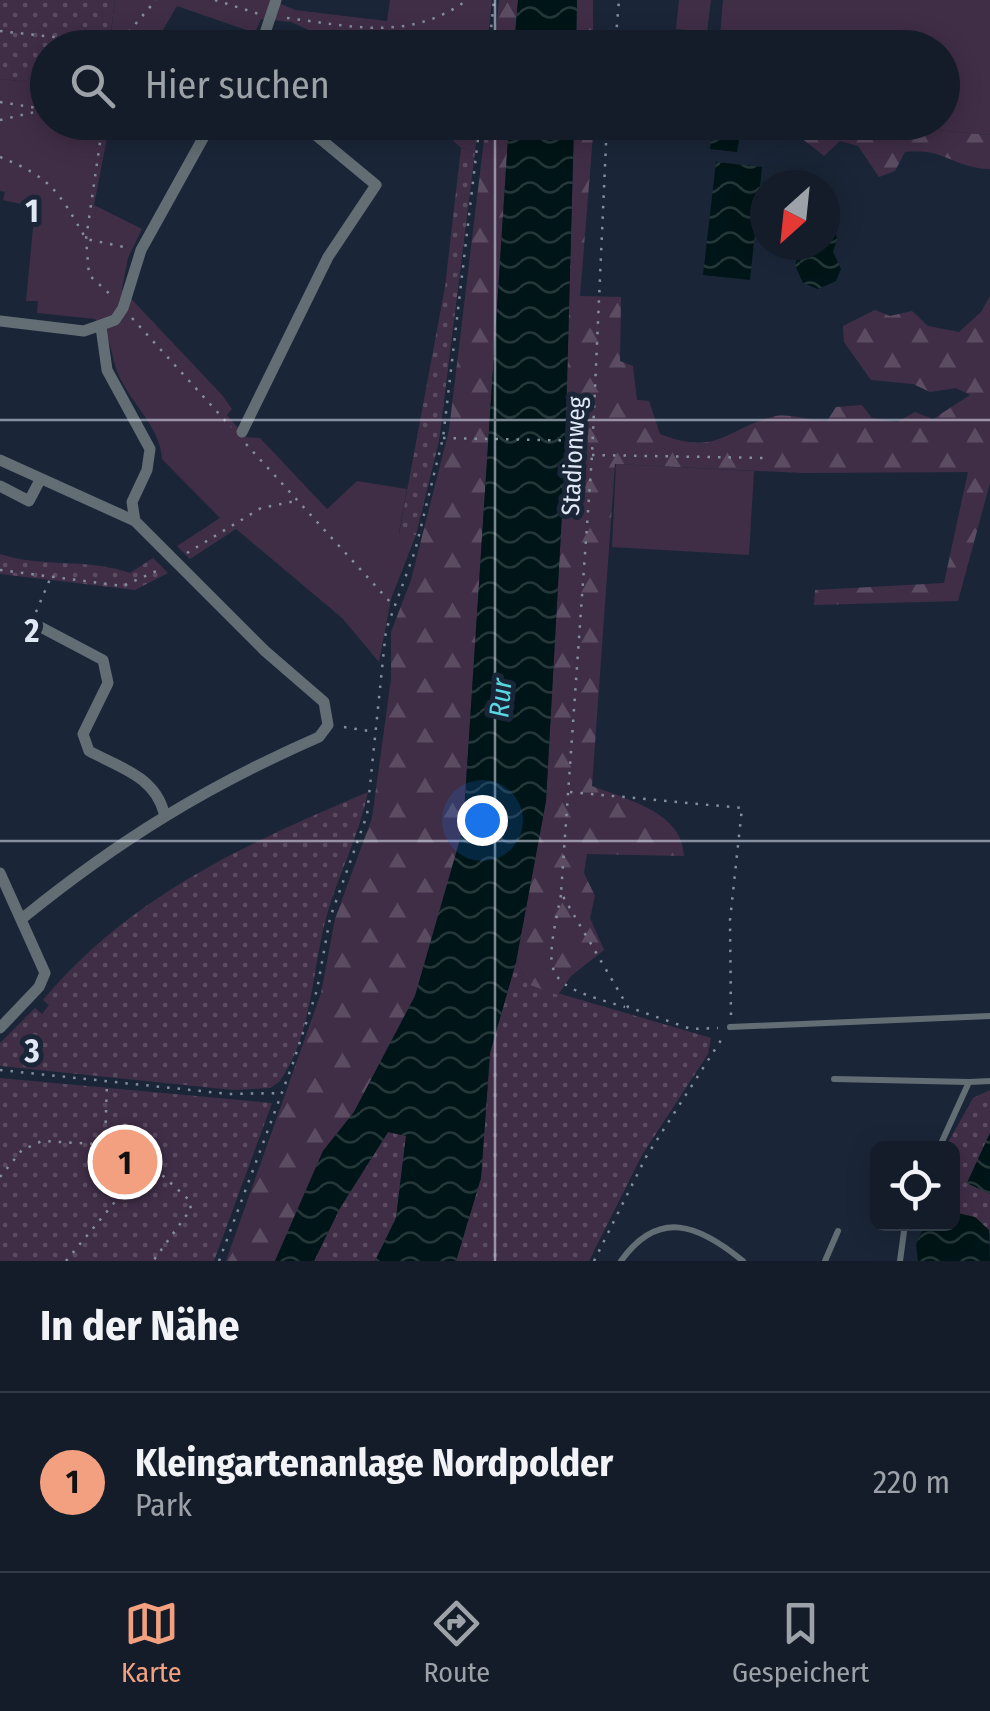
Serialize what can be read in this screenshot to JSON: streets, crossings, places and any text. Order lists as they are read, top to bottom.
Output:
{
  "streets": {
    "path": ["Stadionweg"]
  },
  "water": ["Rur"],
  "north": "bottom left",
  "page": {
    "search": "Hier suchen",
    "pins": "1",
    "heading": "In der Nähe",
    "list": [
      {
        "mark": "1",
        "name": "Kleingartenanlage Nordpolder",
        "note": "Park",
        "value": "220 m"
      }
    ],
    "nav": ["Karte", "Route", "Gespeichert"]
  },
  "grid": {
    "rows": ["1", "2", "3"]
  }
}
